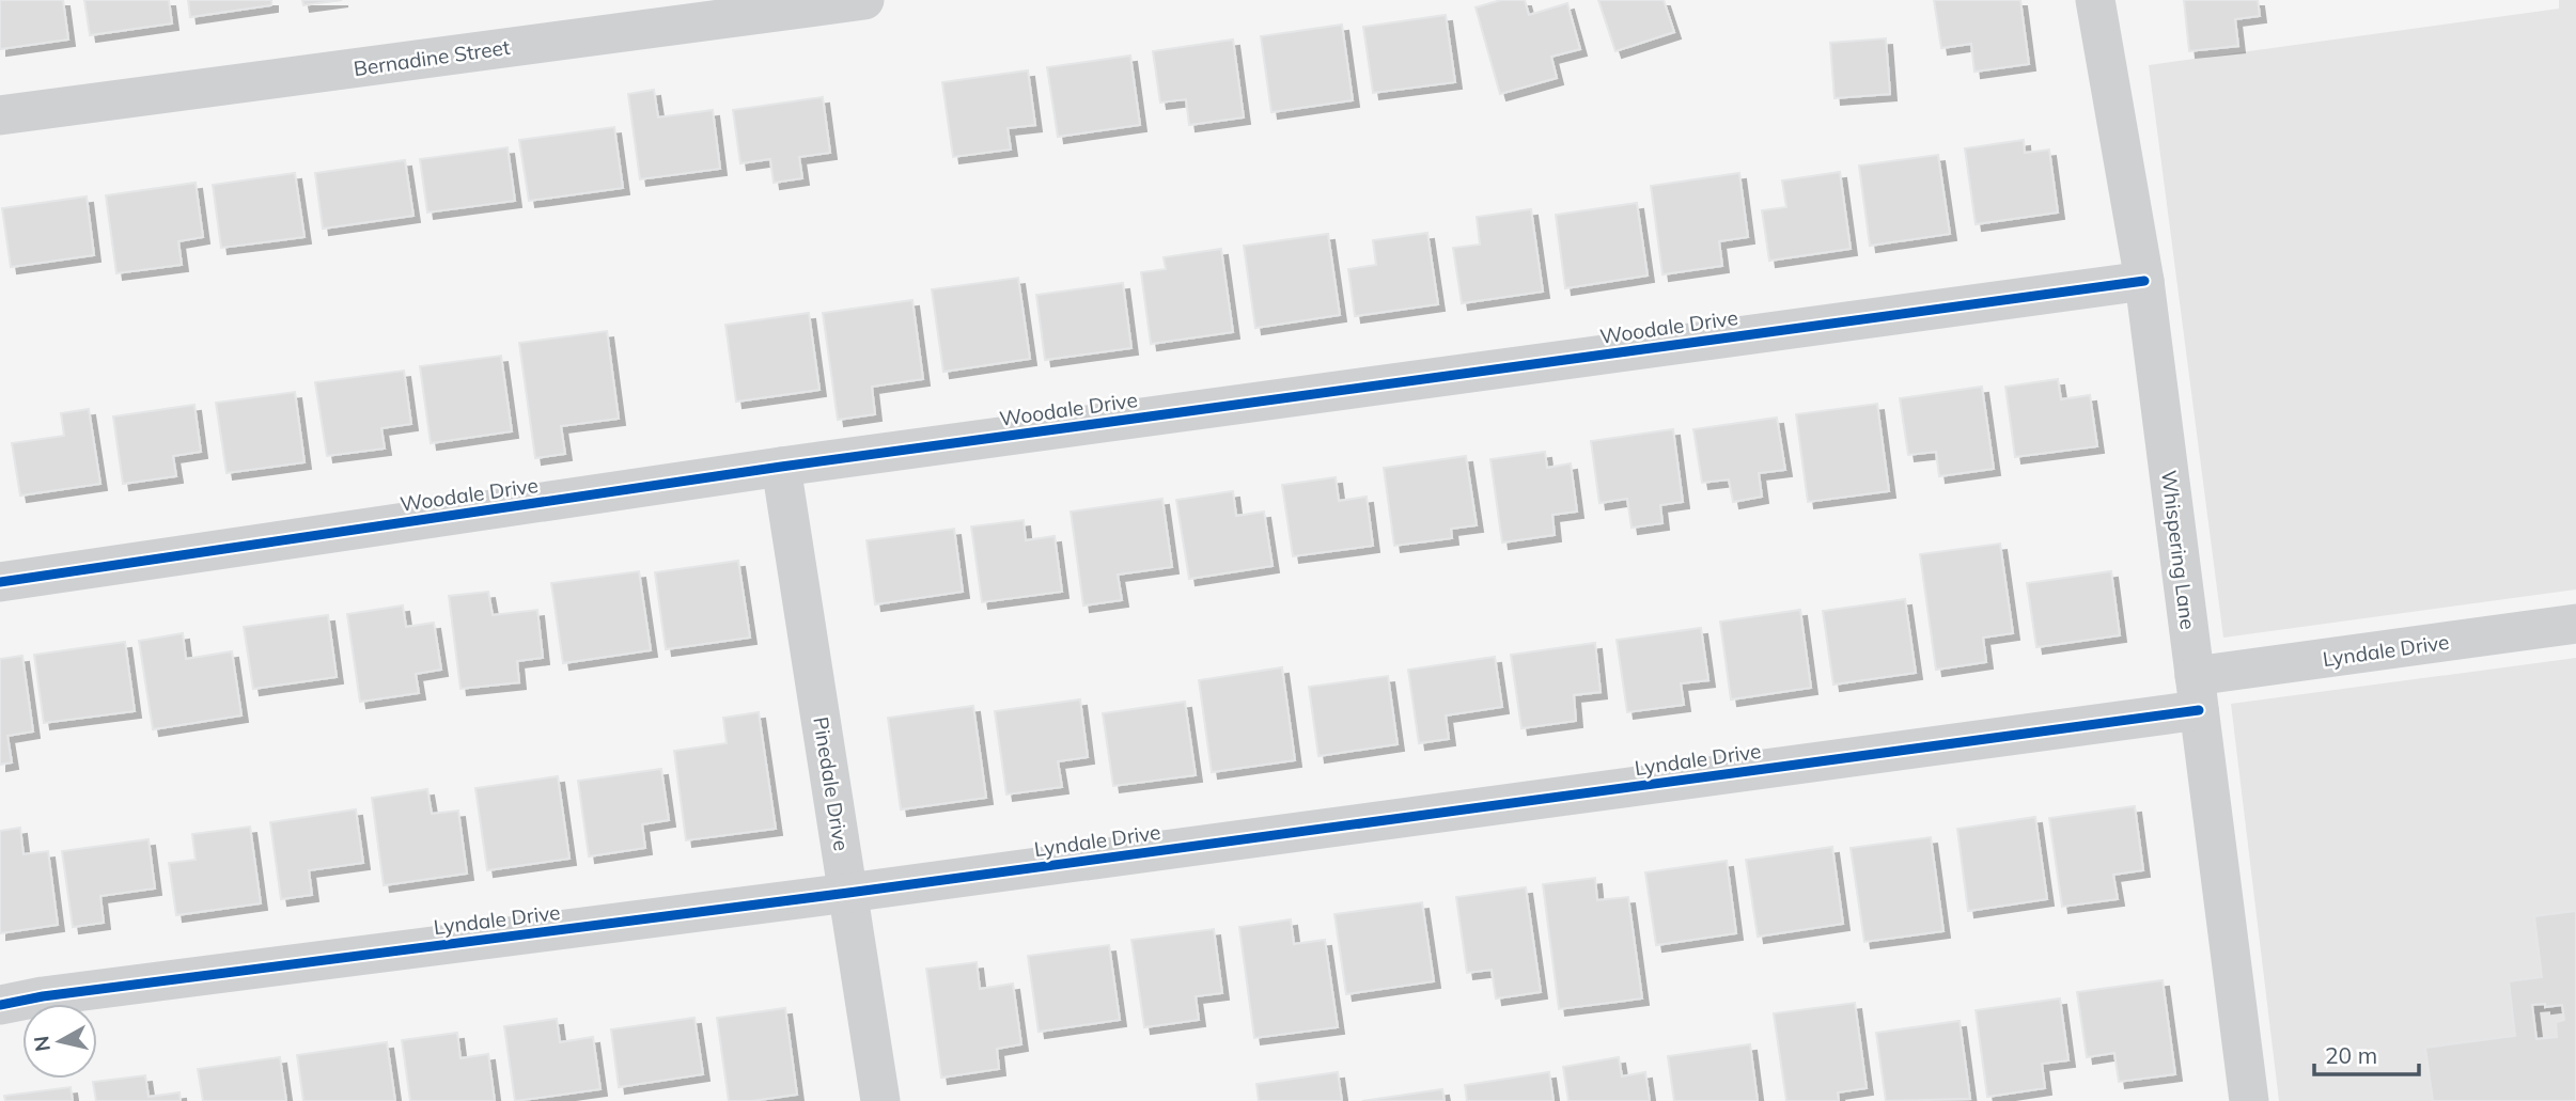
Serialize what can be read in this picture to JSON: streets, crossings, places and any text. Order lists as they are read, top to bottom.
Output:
{
  "streets": {
    "street": [
      "Bernadine Street",
      "Woodale Drive",
      "Whispering Lane",
      "Lyndale Drive",
      "Pinedale Drive"
    ]
  },
  "crossings": [
    ["Woodale Drive", "Whispering Lane"],
    ["Woodale Drive", "Pinedale Drive"],
    ["Whispering Lane", "Lyndale Drive"],
    ["Lyndale Drive", "Pinedale Drive"]
  ],
  "scale_bar": "20 m",
  "north": "left"
}
